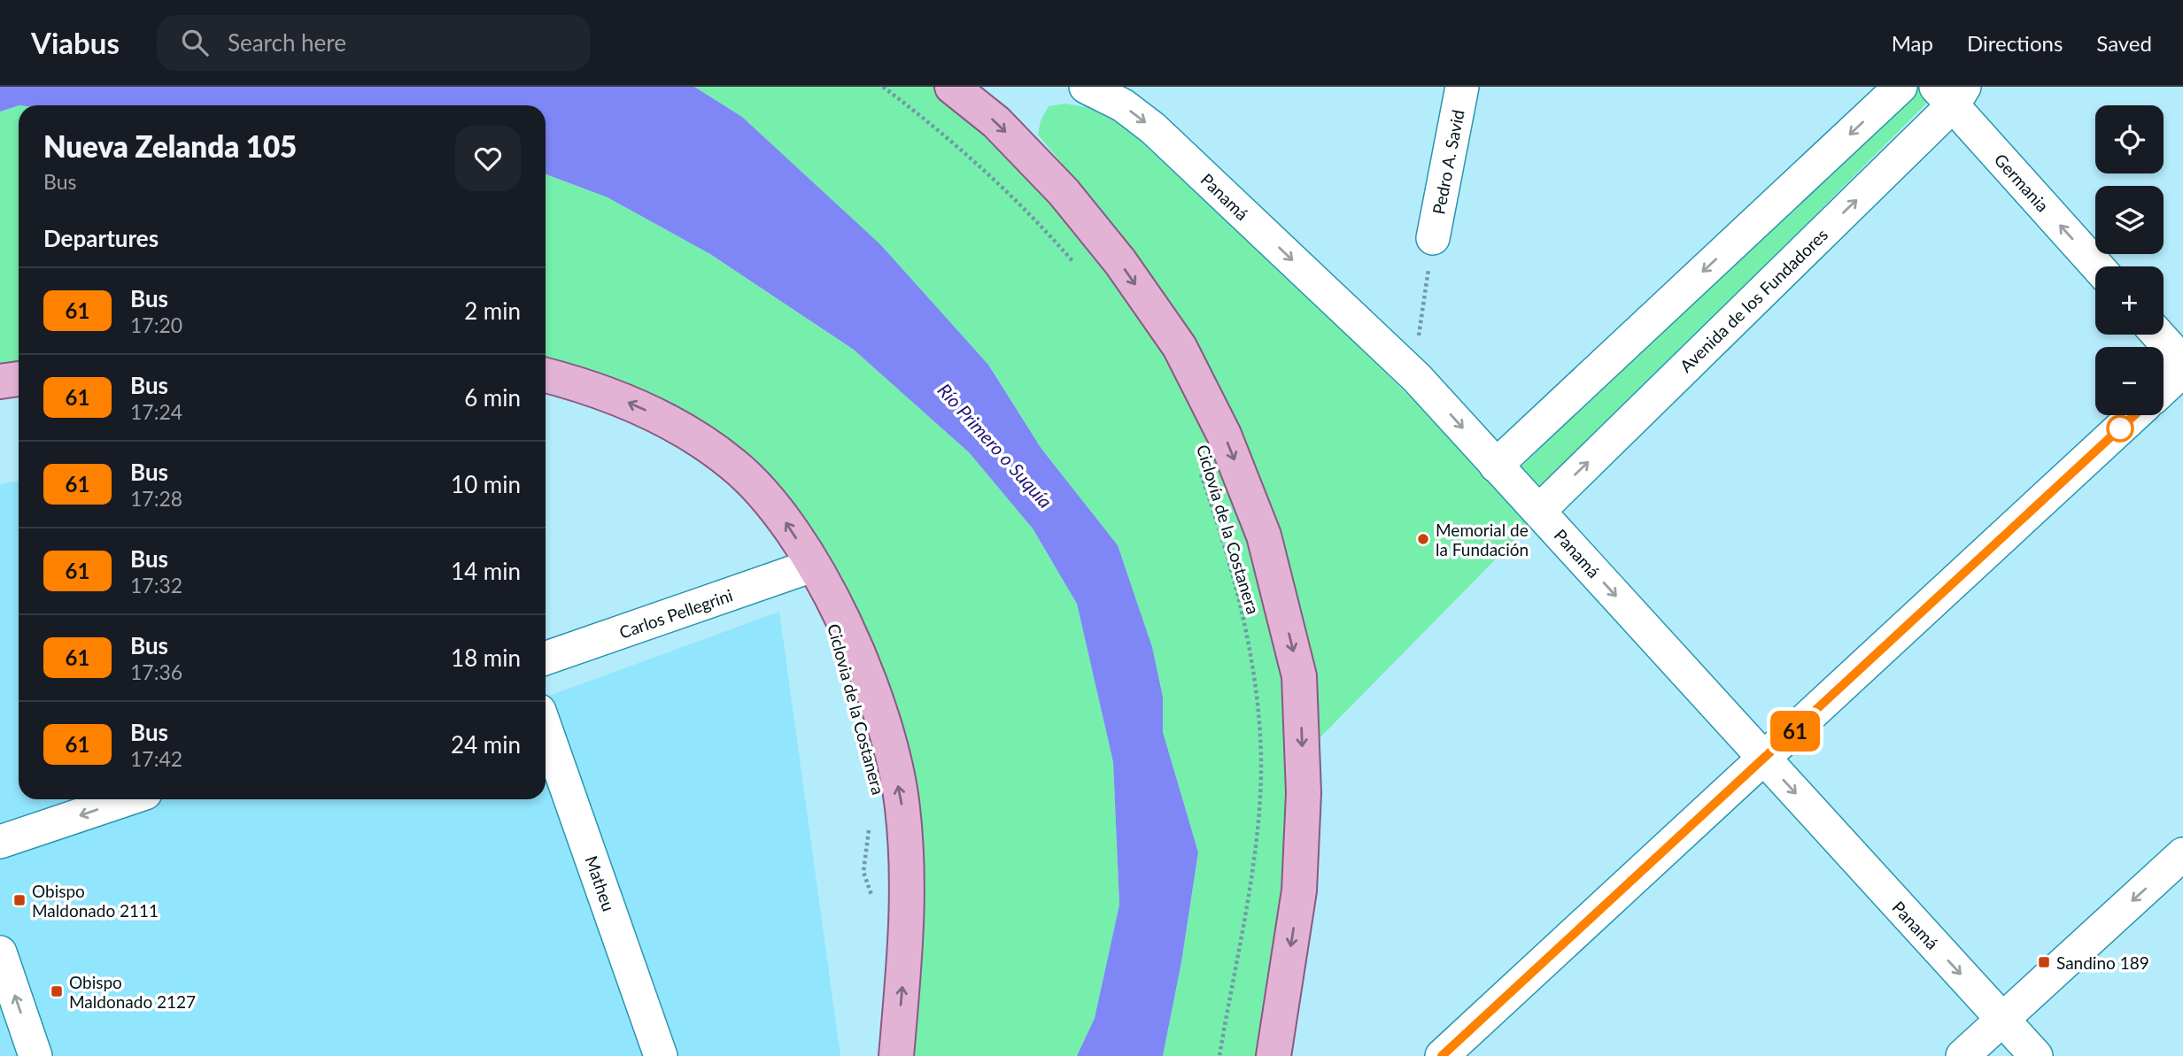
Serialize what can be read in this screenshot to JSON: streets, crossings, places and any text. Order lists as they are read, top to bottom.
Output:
{
  "streets": {
    "street": [
      "Pedro A. Savid",
      "Germania",
      "Panamá",
      "Avenida de los Fundadores",
      "Carlos Pellegrini",
      "Matheu"
    ],
    "path": ["Ciclovía de la Costanera"]
  },
  "crossings": [
    ["Germania", "Avenida de los Fundadores"],
    ["Panamá", "Avenida de los Fundadores"]
  ],
  "one_way": ["Germania", "Panamá"],
  "water": ["Río Primero o Suquía"],
  "places": {
    "other": ["Memorial de la Fundación"],
    "transit": ["Obispo Maldonado 2111", "Sandino 189", "Obispo Maldonado 2127"]
  },
  "lines": ["bus line 61"],
  "page": {
    "header": "Viabus",
    "search": "Search here",
    "nav": ["Map", "Directions", "Saved"],
    "on_map": "61",
    "map_buttons": ["+", "−"],
    "heading": [
      ["Nueva Zelanda 105", "Bus"],
      "Departures"
    ],
    "list": [
      {
        "mark": "61",
        "name": "Bus",
        "note": "17:20",
        "value": "2 min"
      },
      {
        "mark": "61",
        "name": "Bus",
        "note": "17:24",
        "value": "6 min"
      },
      {
        "mark": "61",
        "name": "Bus",
        "note": "17:28",
        "value": "10 min"
      },
      {
        "mark": "61",
        "name": "Bus",
        "note": "17:32",
        "value": "14 min"
      },
      {
        "mark": "61",
        "name": "Bus",
        "note": "17:36",
        "value": "18 min"
      },
      {
        "mark": "61",
        "name": "Bus",
        "note": "17:42",
        "value": "24 min"
      }
    ]
  }
}
